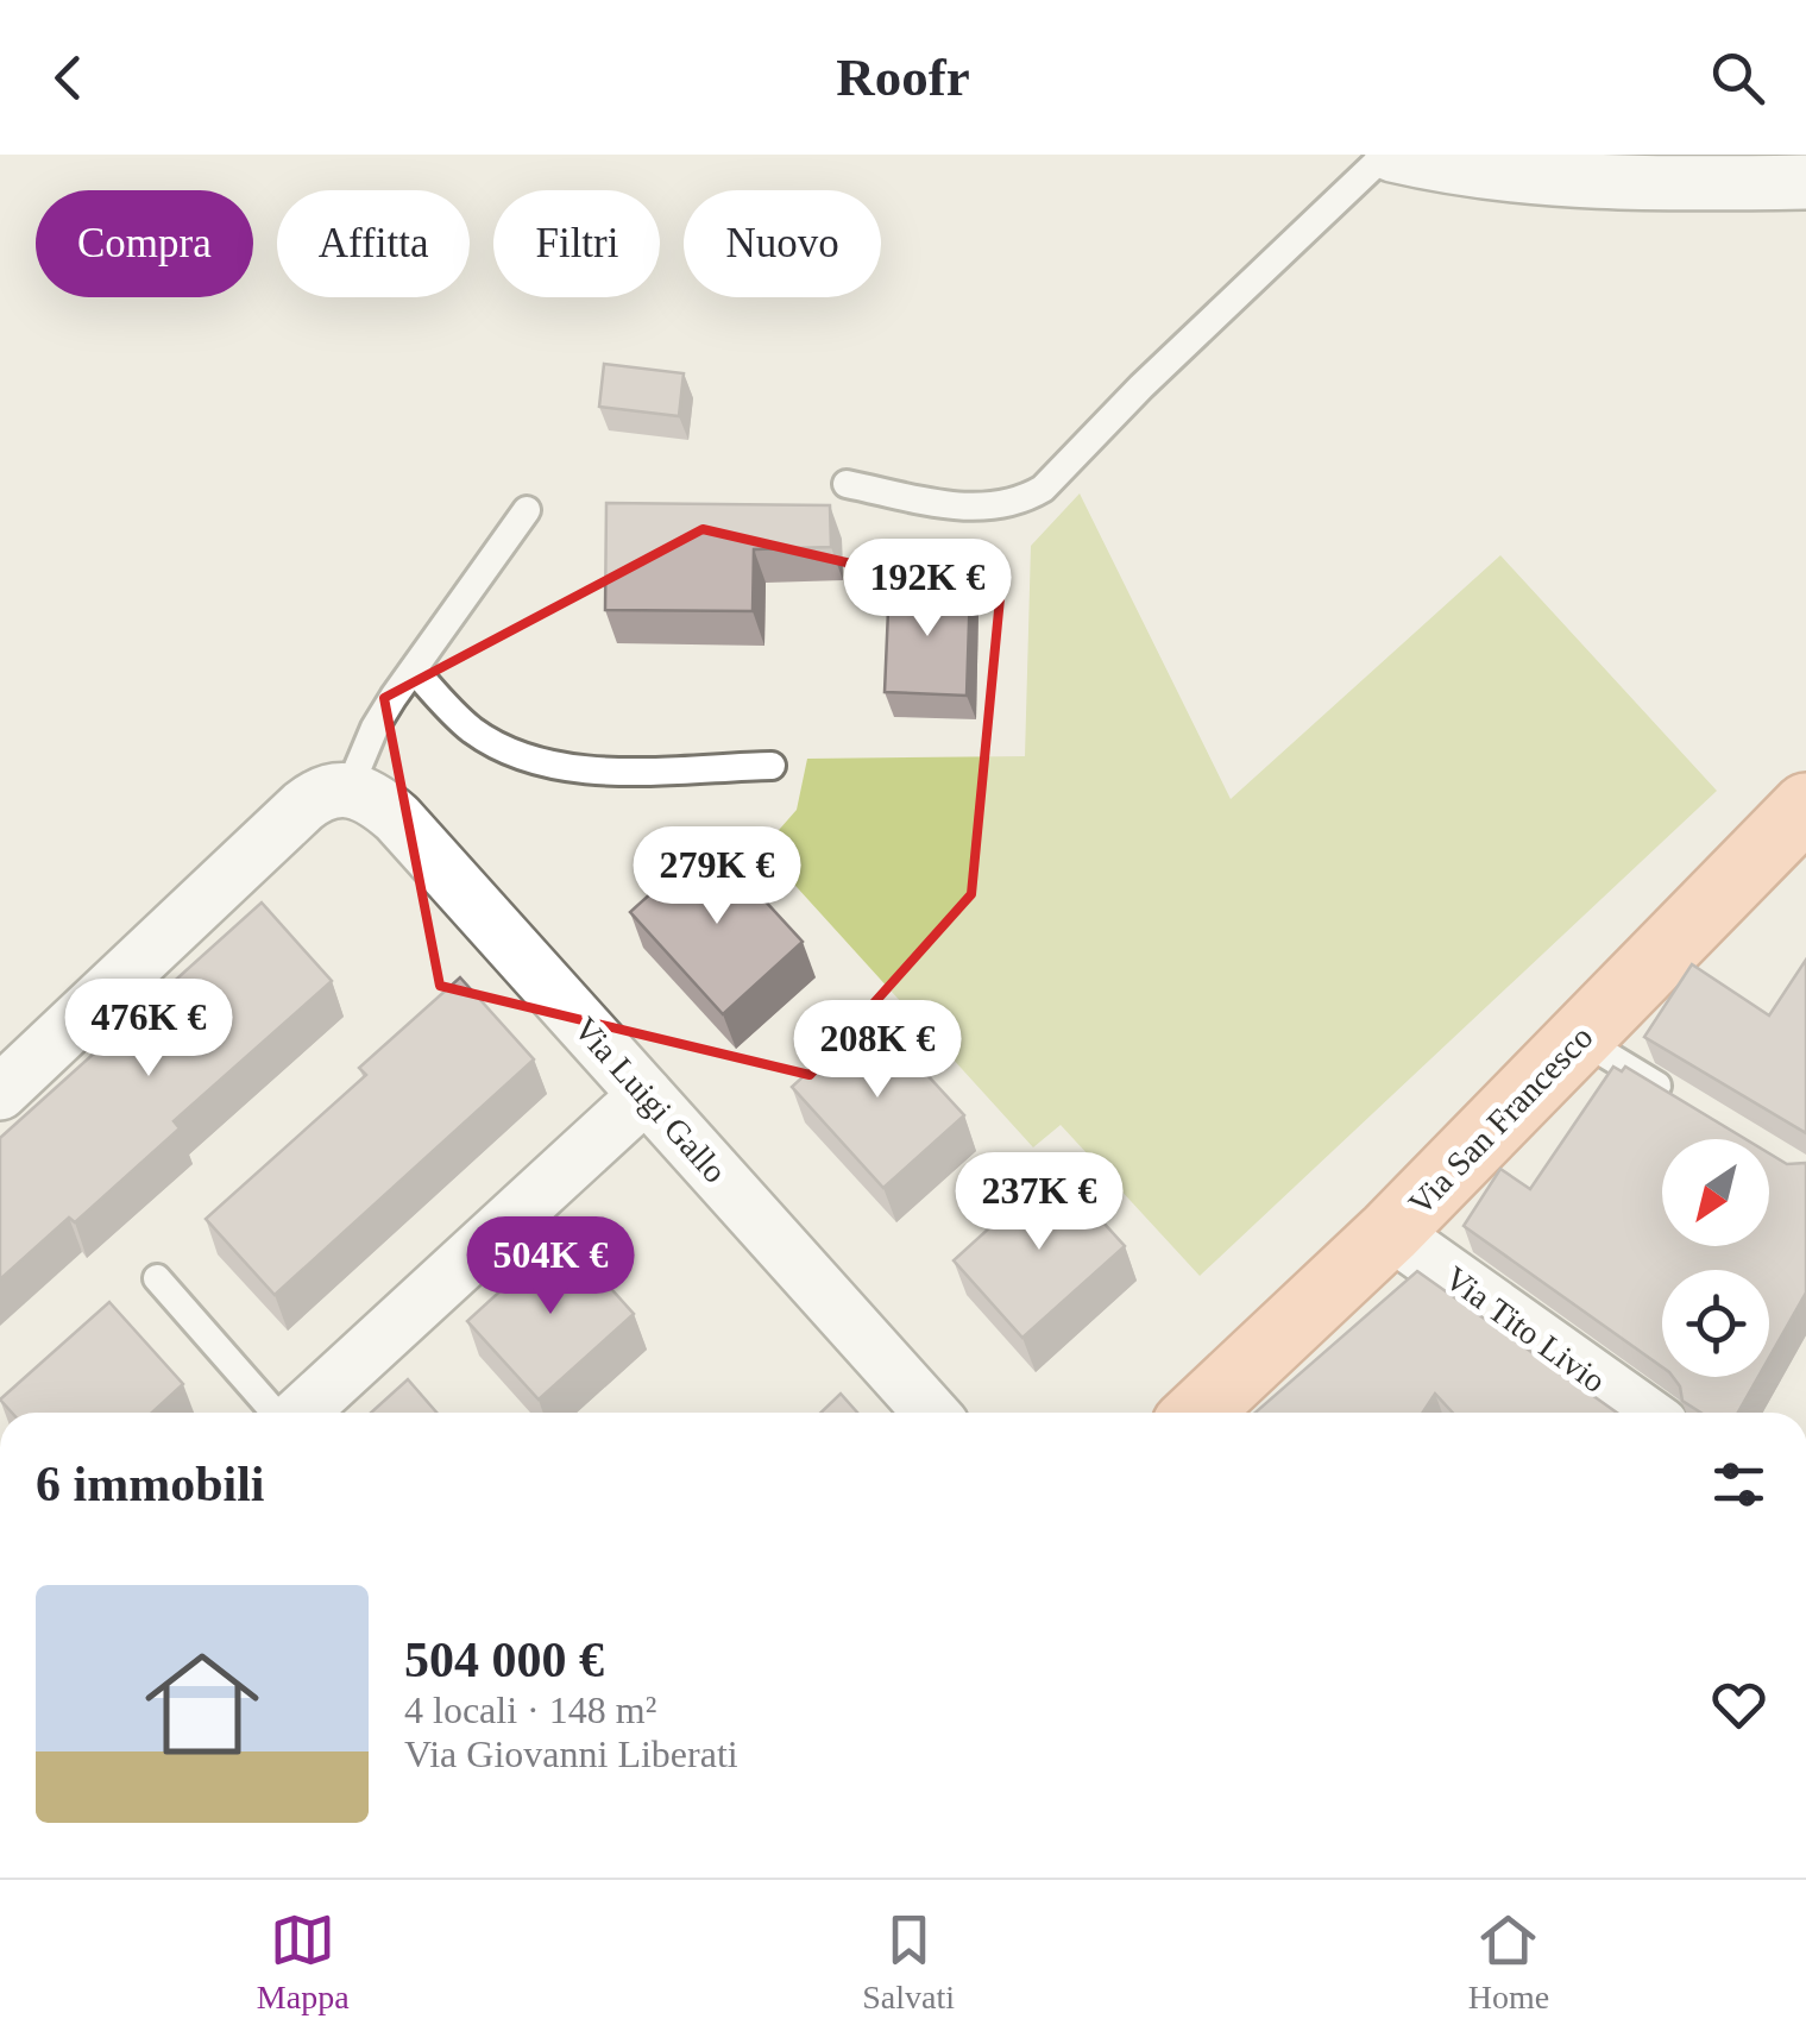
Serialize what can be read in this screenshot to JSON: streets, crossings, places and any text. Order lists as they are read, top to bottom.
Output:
{
  "streets": {
    "main road": ["Via San Francesco"],
    "street": ["Via Luigi Gallo", "Via Tito Livio"]
  },
  "crossings": [
    ["Via San Francesco", "Via Tito Livio"]
  ],
  "north": "bottom left",
  "page": {
    "header": "Roofr",
    "chip": [
      "Compra",
      "Affitta",
      "Filtri",
      "Nuovo"
    ],
    "price": [
      "192K €",
      "279K €",
      "476K €",
      "208K €",
      "237K €",
      "504K €"
    ],
    "heading": "6 immobili",
    "list": [
      {
        "name": "504 000 €",
        "note": "4 locali · 148 m² · Via Giovanni Liberati"
      }
    ],
    "tabs": ["Mappa", "Salvati", "Home"]
  }
}
